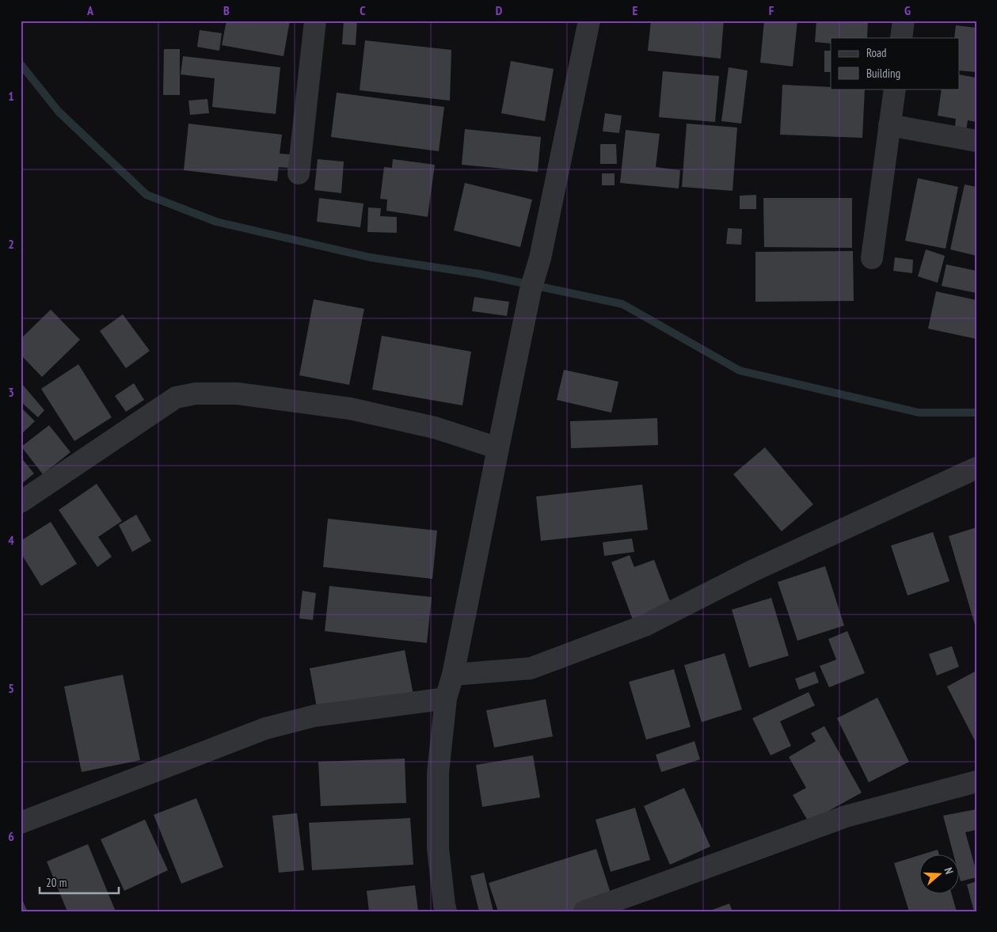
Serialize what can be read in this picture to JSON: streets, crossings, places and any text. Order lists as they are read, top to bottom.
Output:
{
  "legend": ["Road", "Building"],
  "scale_bar": "20 m",
  "north": "right",
  "grid": {
    "columns": [
      "A",
      "B",
      "C",
      "D",
      "E",
      "F",
      "G"
    ],
    "rows": [
      "1",
      "2",
      "3",
      "4",
      "5",
      "6"
    ]
  }
}
